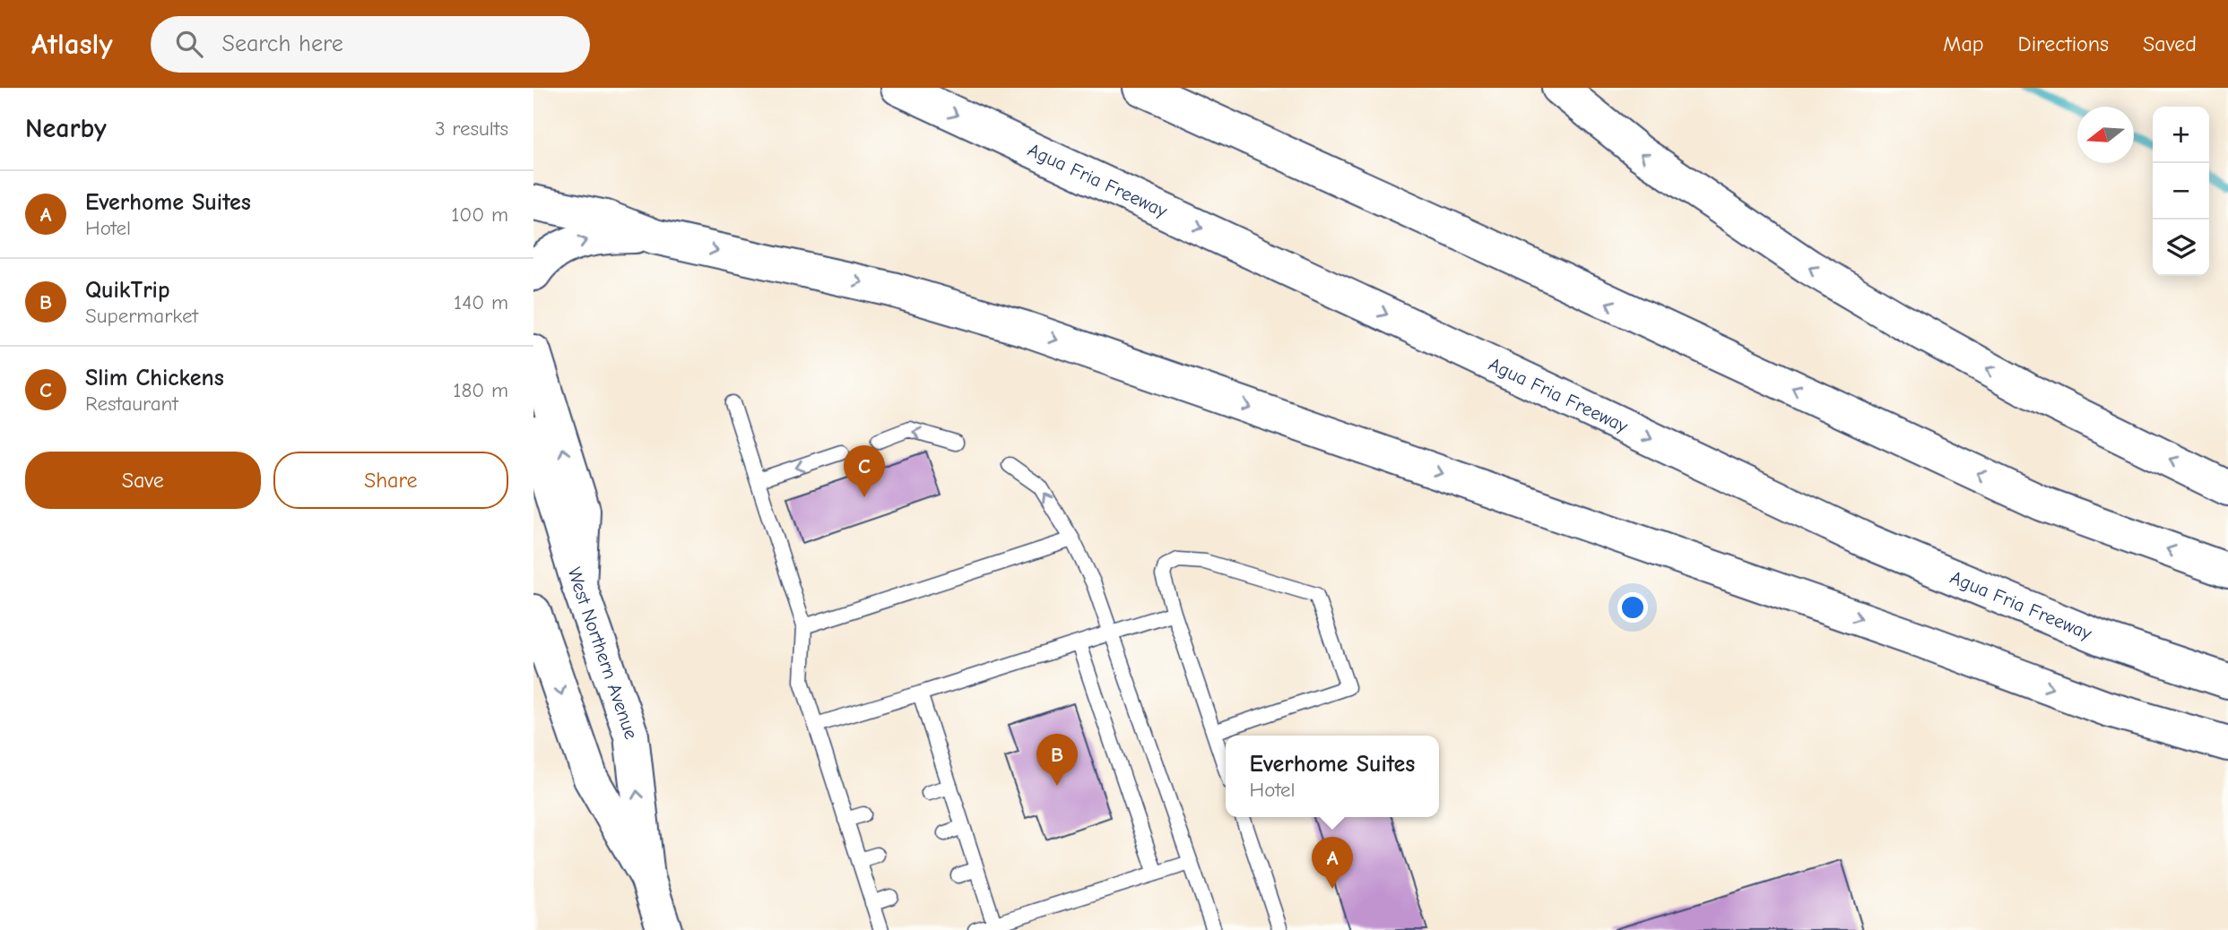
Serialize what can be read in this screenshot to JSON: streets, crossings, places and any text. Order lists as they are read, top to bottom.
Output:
{
  "streets": {
    "main road": ["Agua Fria Freeway", "West Northern Avenue"]
  },
  "north": "left",
  "page": {
    "header": "Atlasly",
    "search": "Search here",
    "nav": ["Map", "Directions", "Saved"],
    "heading": ["Nearby", "3 results"],
    "map_buttons": ["+", "−"],
    "list": [
      {
        "mark": "A",
        "name": "Everhome Suites",
        "note": "Hotel",
        "value": "100 m"
      },
      {
        "mark": "B",
        "name": "QuikTrip",
        "note": "Supermarket",
        "value": "140 m"
      },
      {
        "mark": "C",
        "name": "Slim Chickens",
        "note": "Restaurant",
        "value": "180 m"
      }
    ],
    "buttons": ["Save", "Share"],
    "pins": ["C", "B", "A"],
    "popup": ["Everhome Suites", "Hotel"]
  }
}
